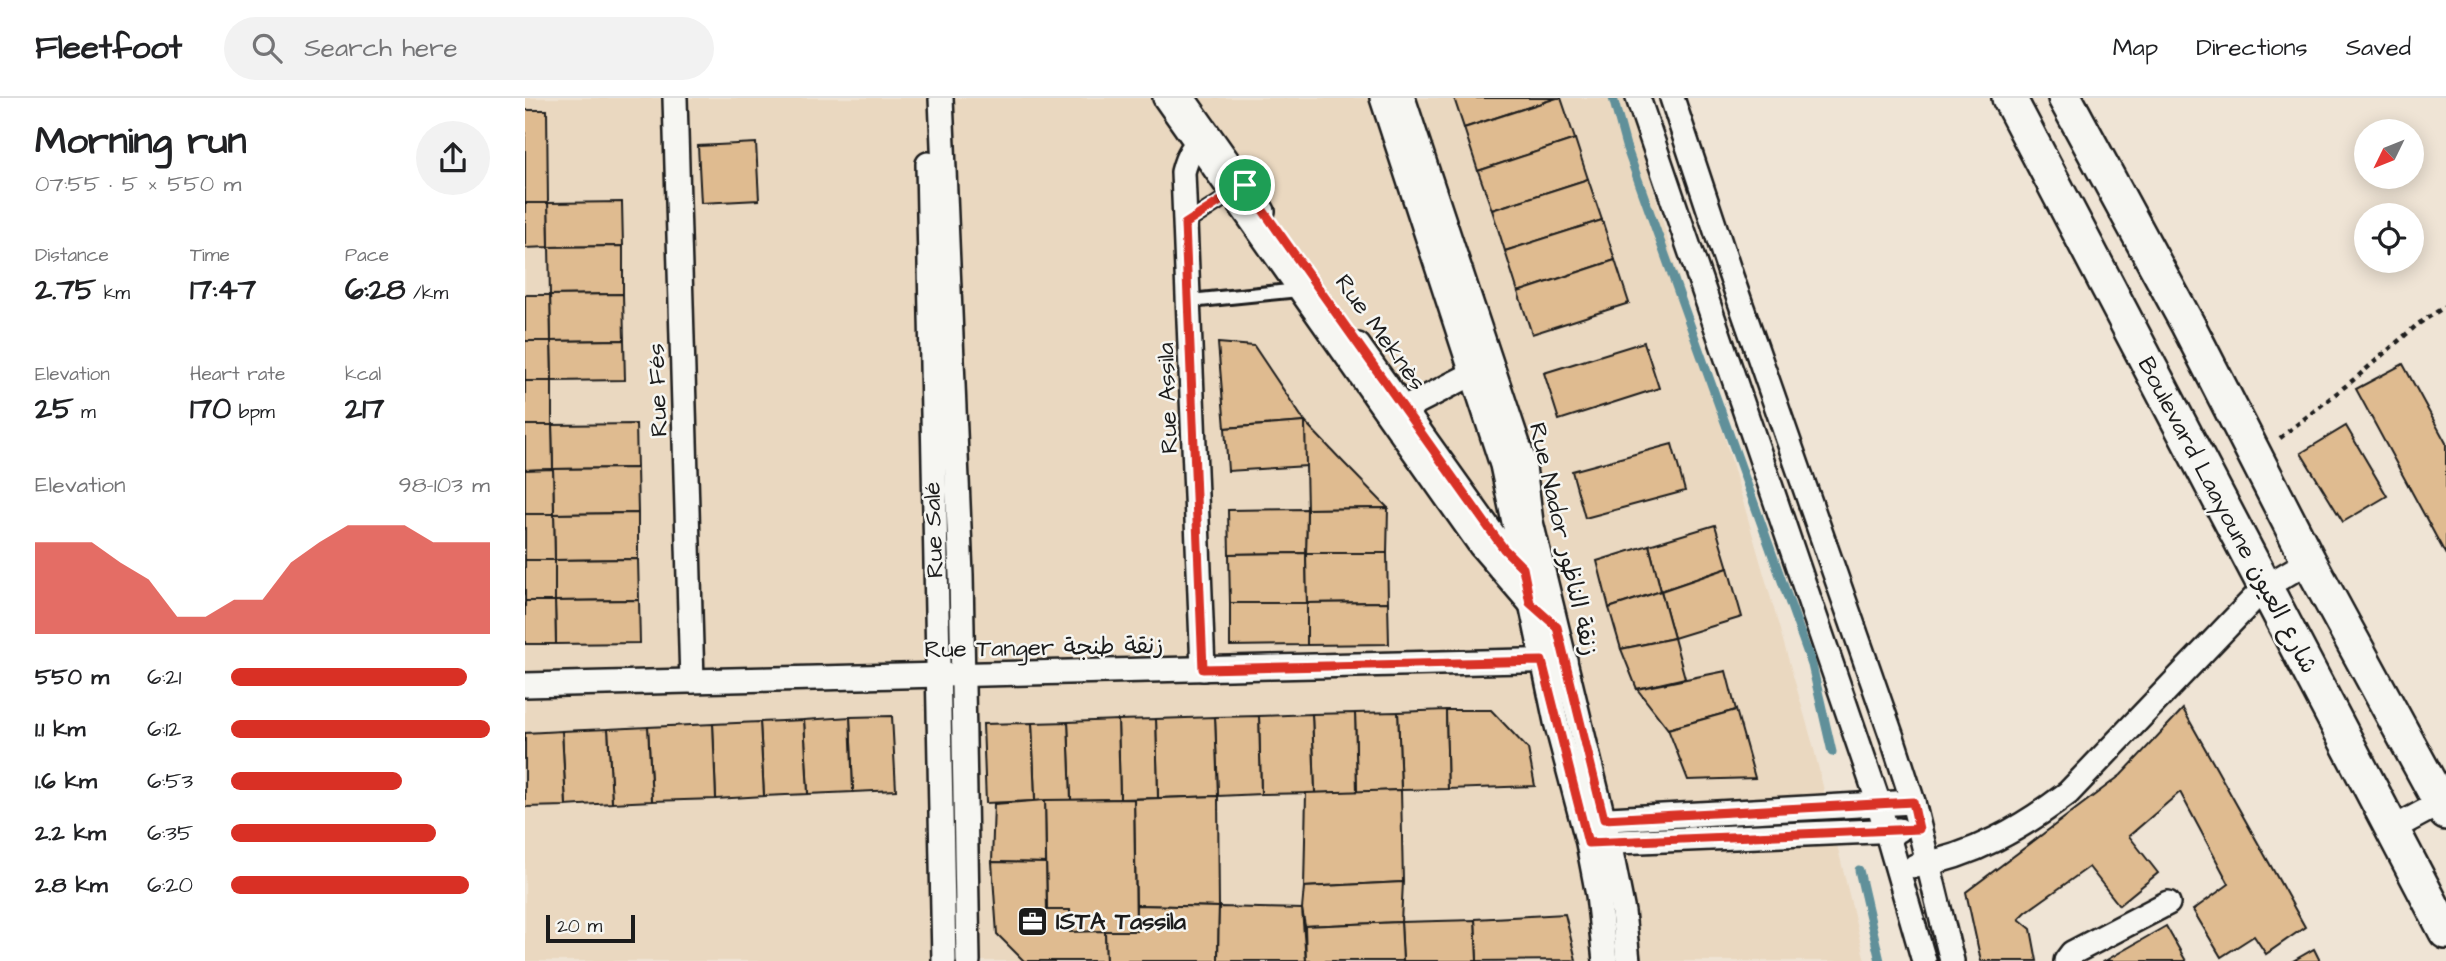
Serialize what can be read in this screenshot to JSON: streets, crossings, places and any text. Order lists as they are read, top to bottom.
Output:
{
  "streets": {
    "street": [
      "Rue Meknès",
      "Rue Fés",
      "Rue Assila",
      "Boulevard Laayoune شارع العيون",
      "Rue Salé",
      "Rue Nador زنقة الناظور",
      "Rue Tanger زنقة طنجة"
    ]
  },
  "crossings": [
    ["Rue Meknès", "Rue Assila"],
    ["Rue Meknès", "Rue Nador زنقة الناظور"],
    ["Rue Fés", "Rue Tanger زنقة طنجة"],
    ["Rue Assila", "Rue Tanger زنقة طنجة"],
    ["Rue Salé", "Rue Tanger زنقة طنجة"],
    ["Rue Nador زنقة الناظور", "Rue Tanger زنقة طنجة"]
  ],
  "places": {
    "office": ["ISTA Tassila"]
  },
  "scale_bar": "20 m",
  "north": "bottom left",
  "page": {
    "header": "Fleetfoot",
    "search": "Search here",
    "nav": ["Map", "Directions", "Saved"],
    "heading": ["Morning run", "07:55 · 5 × 550 m"],
    "stats": [
      ["Distance", "2.75 km"],
      ["Time", "17:47"],
      ["Pace", "6:28 /km"],
      ["Elevation", "25 m"],
      ["Heart rate", "170 bpm"],
      ["kcal", "217"]
    ],
    "chart": ["Elevation", "98–103 m"],
    "list": [
      {
        "name": "550 m",
        "note": "6:21"
      },
      {
        "name": "1.1 km",
        "note": "6:12"
      },
      {
        "name": "1.6 km",
        "note": "6:53"
      },
      {
        "name": "2.2 km",
        "note": "6:35"
      },
      {
        "name": "2.8 km",
        "note": "6:20"
      }
    ],
    "scale": "20 m"
  }
}
